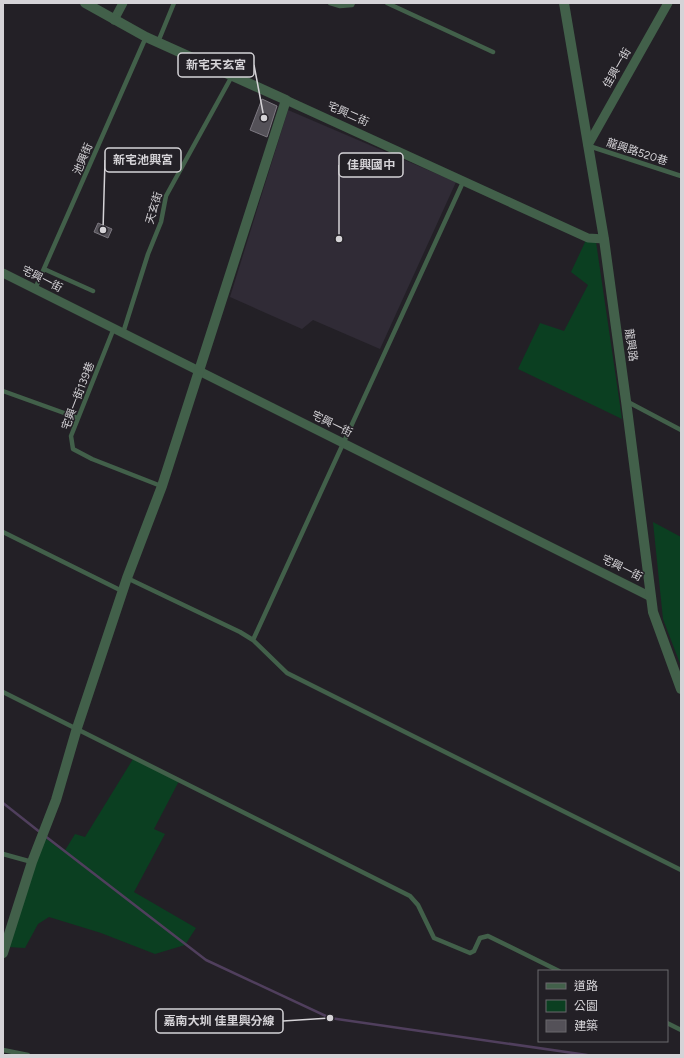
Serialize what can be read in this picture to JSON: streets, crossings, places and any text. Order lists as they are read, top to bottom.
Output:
{
  "streets": {
    "street": [
      "佳興一街",
      "宅興二街",
      "宅興一街",
      "龍興路"
    ],
    "lane": [
      "龍興路520巷",
      "池興街",
      "天玄街",
      "宅興一街139巷"
    ]
  },
  "crossings": [
    ["佳興一街", "龍興路520巷"],
    ["佳興一街", "龍興路"],
    ["宅興二街", "池興街"],
    ["宅興二街", "天玄街"],
    ["宅興二街", "龍興路"],
    ["龍興路520巷", "龍興路"],
    ["池興街", "宅興一街"],
    ["天玄街", "宅興一街"],
    ["宅興一街", "龍興路"],
    ["宅興一街", "宅興一街139巷"]
  ],
  "places": [
    "新宅天玄宮",
    "新宅池興宮",
    "佳興國中",
    "嘉南大圳 佳里興分線"
  ],
  "legend": ["道路", "公園", "建築"]
}
